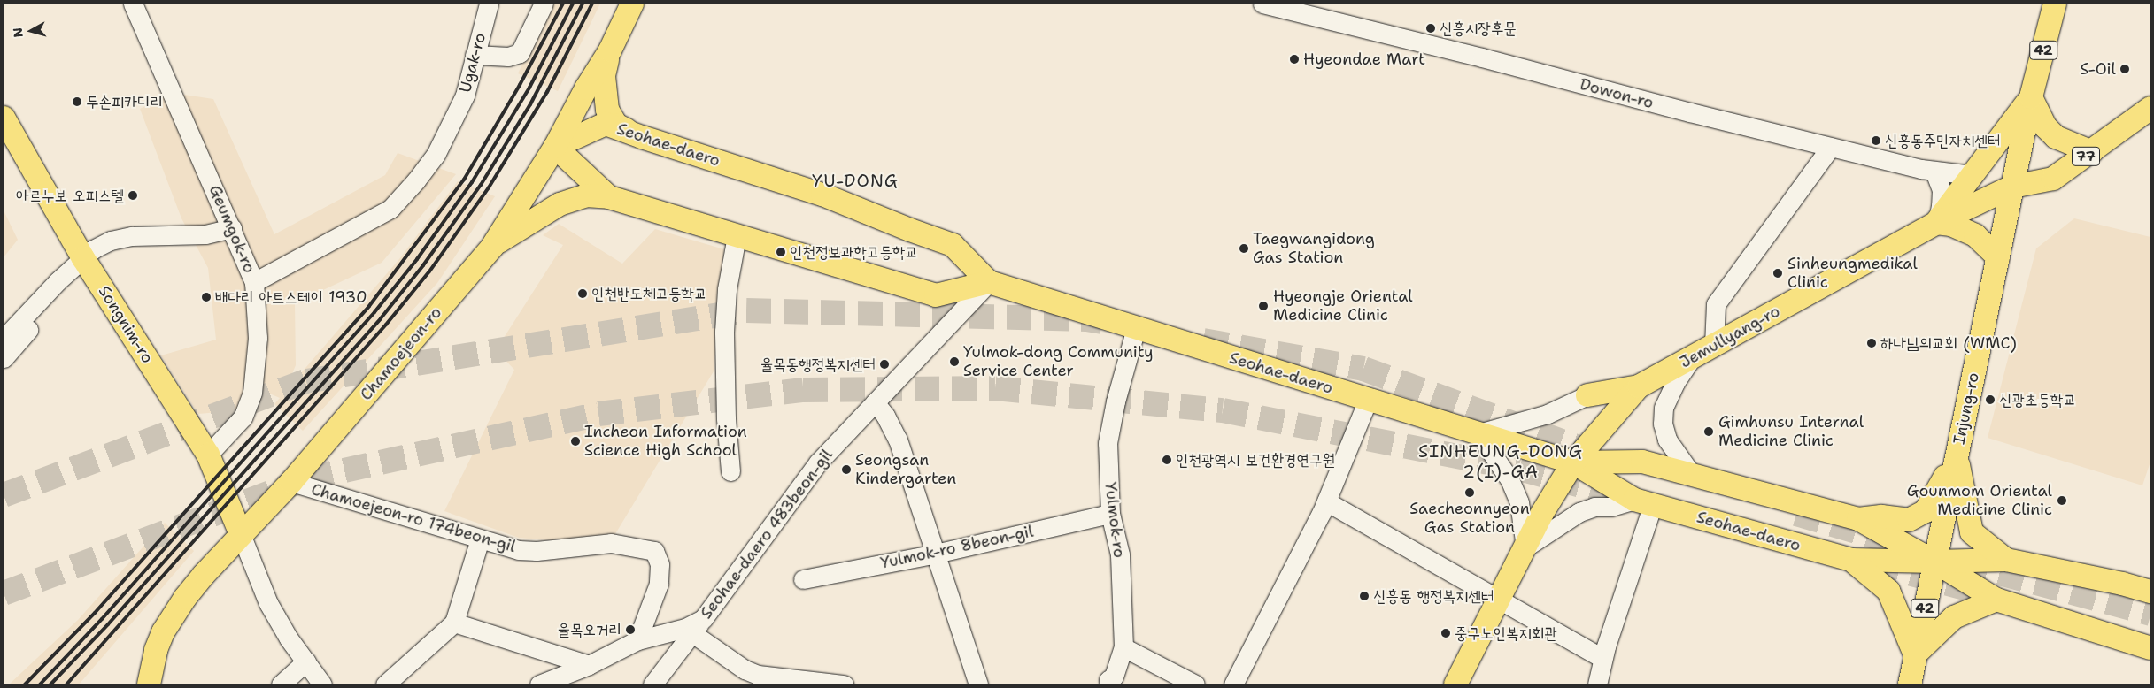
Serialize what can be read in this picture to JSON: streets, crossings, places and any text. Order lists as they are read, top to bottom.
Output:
{
  "streets": {
    "main road": [
      "42",
      "Seohae-daero",
      "77",
      "Songnim-ro",
      "Jemullyang-ro",
      "Chamoejeon-ro",
      "Injung-ro"
    ],
    "street": [
      "Ugak-ro",
      "Dowon-ro",
      "Geumgok-ro",
      "Chamoejeon-ro 174beon-gil",
      "Yulmok-ro",
      "Seohae-daero 483beon-gil",
      "Yulmok-ro 8beon-gil"
    ]
  },
  "crossings": [
    ["Ugak-ro", "Geumgok-ro"],
    ["Seohae-daero", "Jemullyang-ro"],
    ["Seohae-daero", "Chamoejeon-ro"],
    ["Seohae-daero", "Injung-ro"],
    ["Seohae-daero", "Yulmok-ro"],
    ["Seohae-daero", "Seohae-daero 483beon-gil"],
    ["Geumgok-ro", "Songnim-ro"],
    ["Songnim-ro", "Chamoejeon-ro"],
    ["Jemullyang-ro", "Injung-ro"],
    ["Chamoejeon-ro", "Chamoejeon-ro 174beon-gil"],
    ["Chamoejeon-ro 174beon-gil", "Seohae-daero 483beon-gil"],
    ["Yulmok-ro", "Yulmok-ro 8beon-gil"]
  ],
  "districts": ["YU-DONG", "SINHEUNG-DONG 2(I)-GA"],
  "places": [
    "신흥시장후문",
    "Hyeondae Mart",
    "S-Oil",
    "두손피카디리",
    "신흥동주민자치센터",
    "아르누보 오피스텔",
    "Taegwangidong Gas Station",
    "인천정보과학고등학교",
    "Sinheungmedikal Clinic",
    "인천반도체고등학교",
    "배다리 아트스테이 1930",
    "Hyeongje Oriental Medicine Clinic",
    "하나님의교회 (WMC)",
    "Yulmok-dong Community Service Center",
    "율목동행정복지센터",
    "신광초등학교",
    "Gimhunsu Internal Medicine Clinic",
    "Incheon Information Science High School",
    "인천광역시 보건환경연구원",
    "Seongsan Kindergarten",
    "Saecheonnyeon Gas Station",
    "Gounmom Oriental Medicine Clinic",
    "신흥동 행정복지센터",
    "율목오거리",
    "중구노인복지회관"
  ],
  "north": "left"
}
